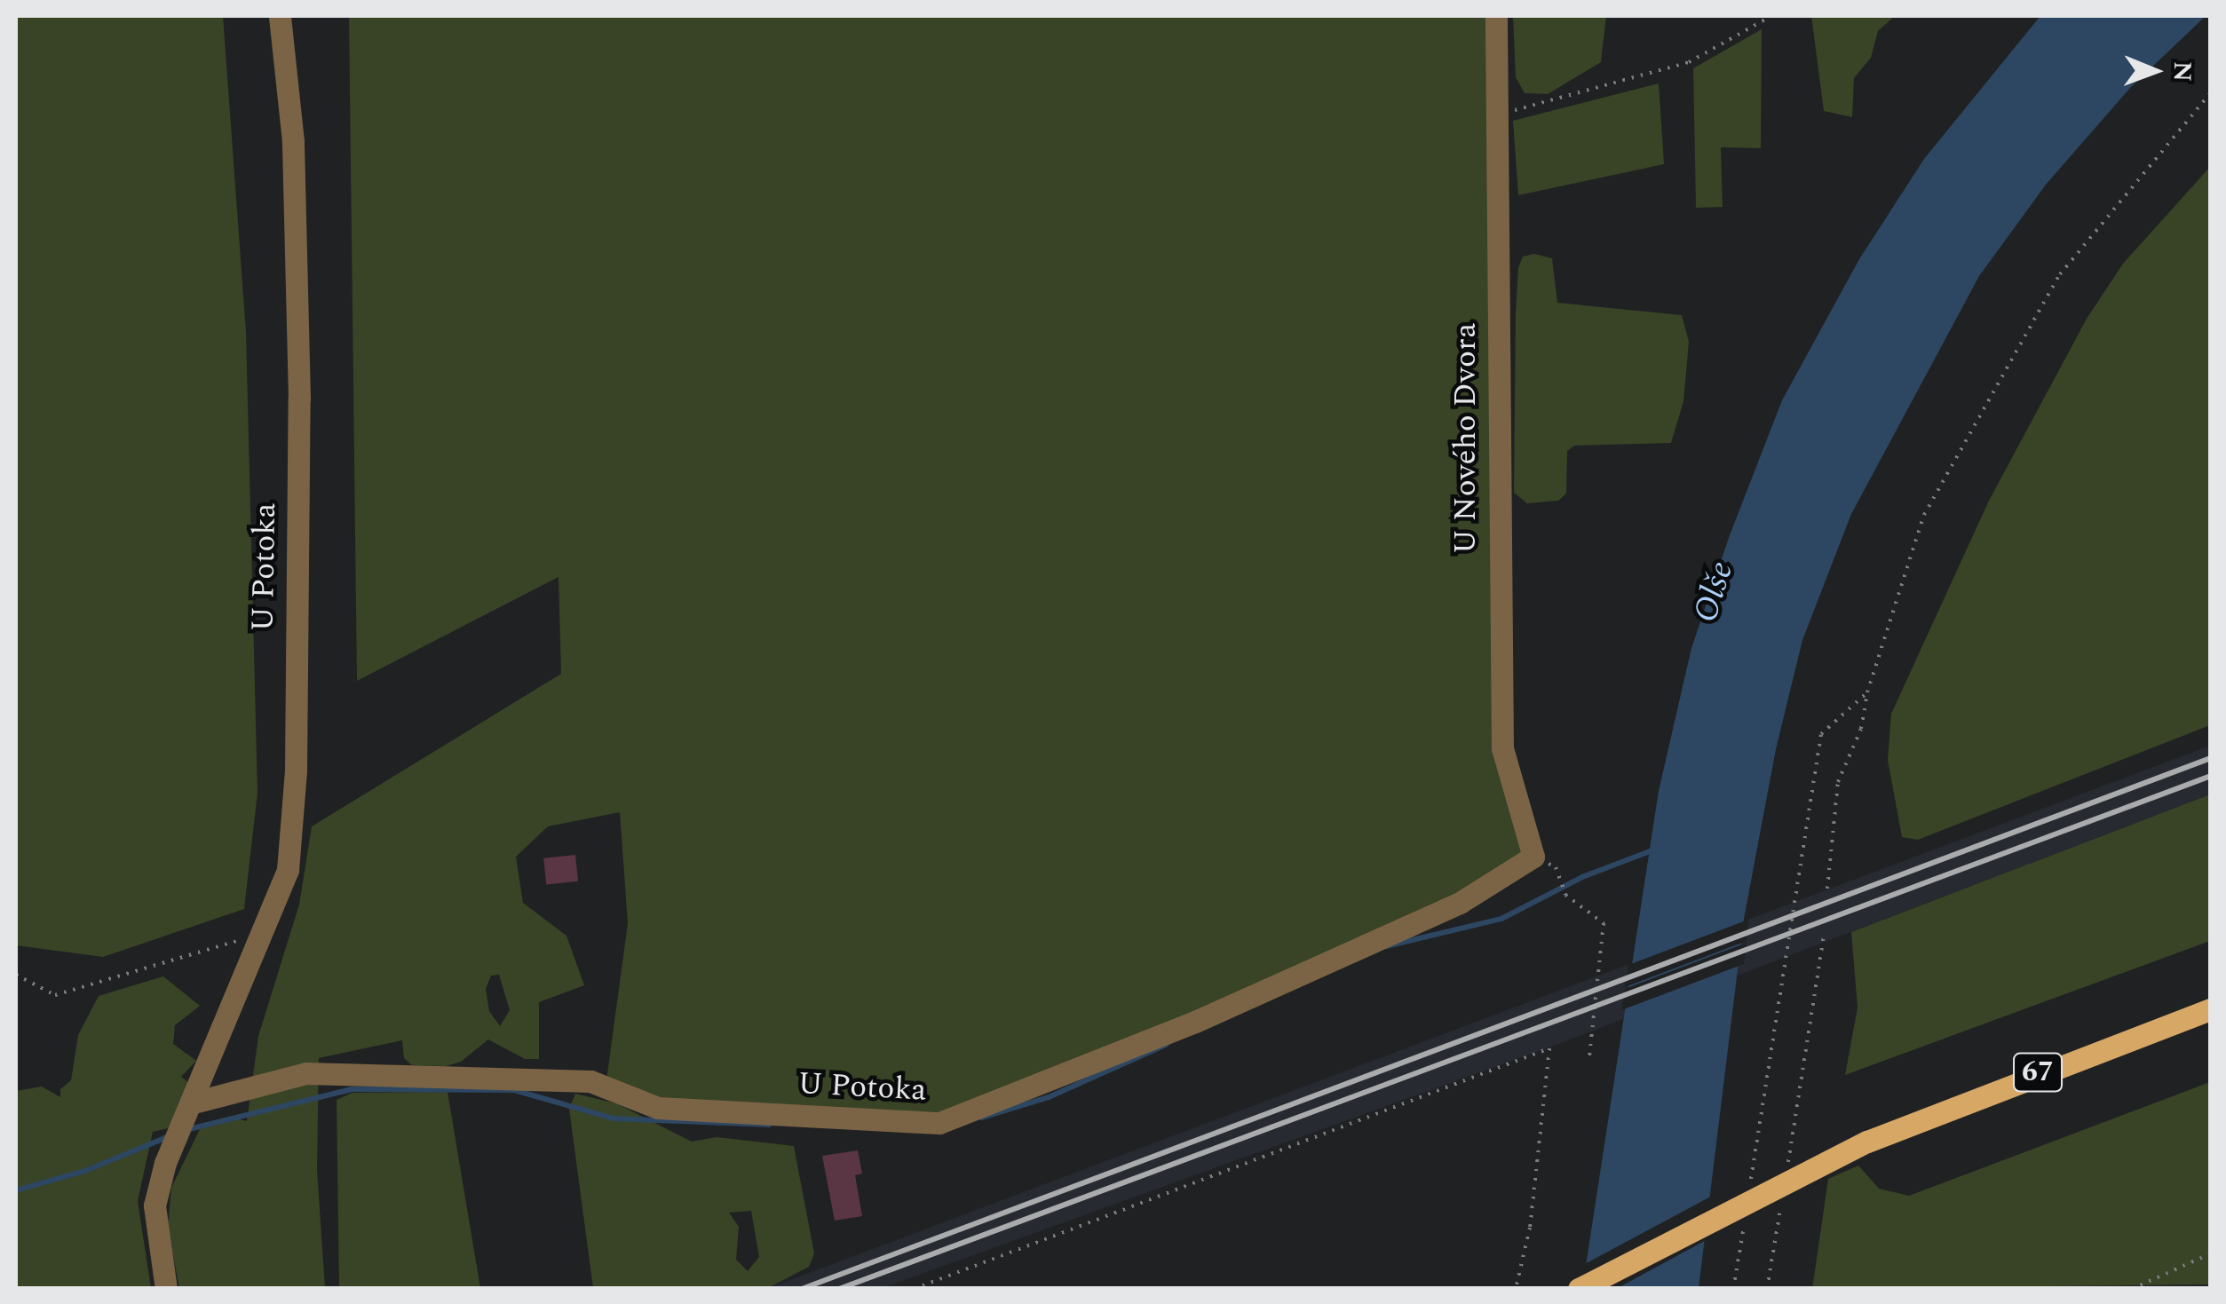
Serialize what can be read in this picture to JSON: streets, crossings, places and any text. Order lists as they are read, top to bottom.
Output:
{
  "streets": {
    "main road": ["67"],
    "street": ["U Nového Dvora", "U Potoka"]
  },
  "crossings": [
    ["U Nového Dvora", "U Potoka"]
  ],
  "water": ["Olše"],
  "north": "right"
}
